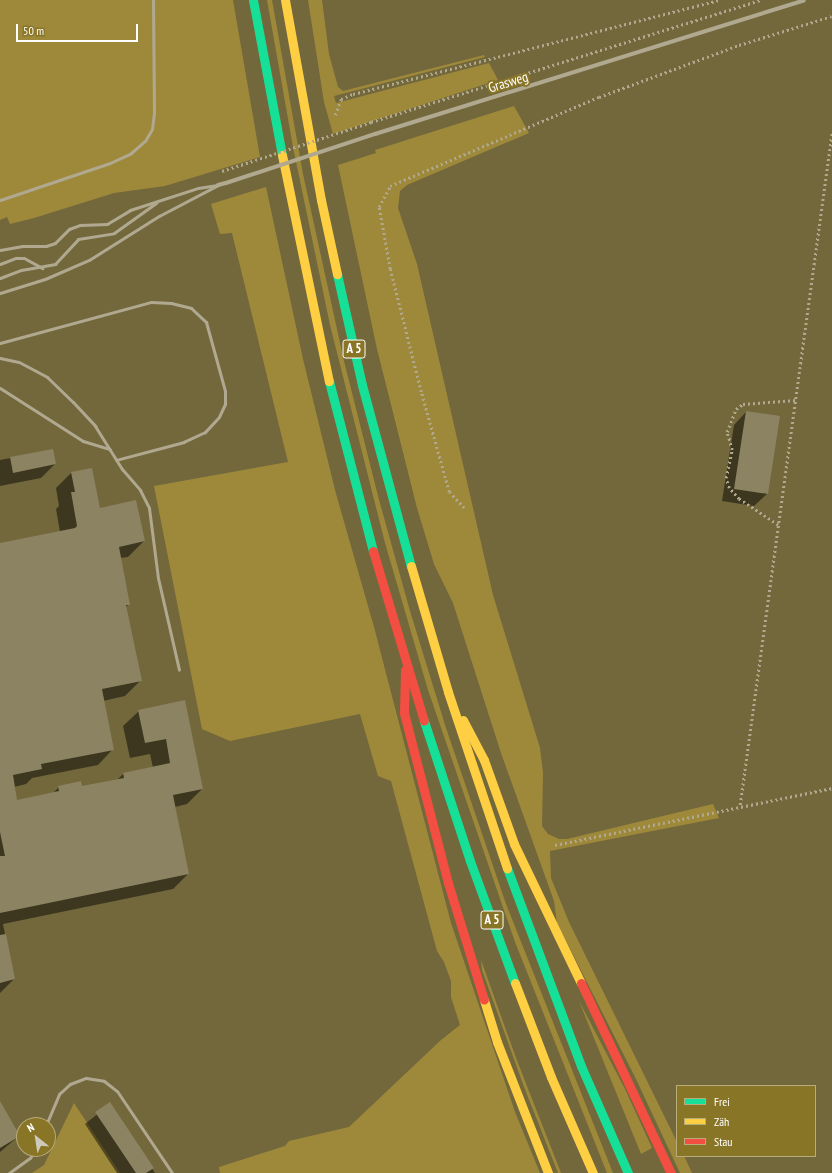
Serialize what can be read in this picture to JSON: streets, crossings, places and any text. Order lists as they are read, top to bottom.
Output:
{
  "streets": {
    "highway": ["A 5"],
    "street": ["Grasweg"]
  },
  "legend": ["Frei", "Zäh", "Stau"],
  "scale_bar": "50 m",
  "north": "top left"
}
